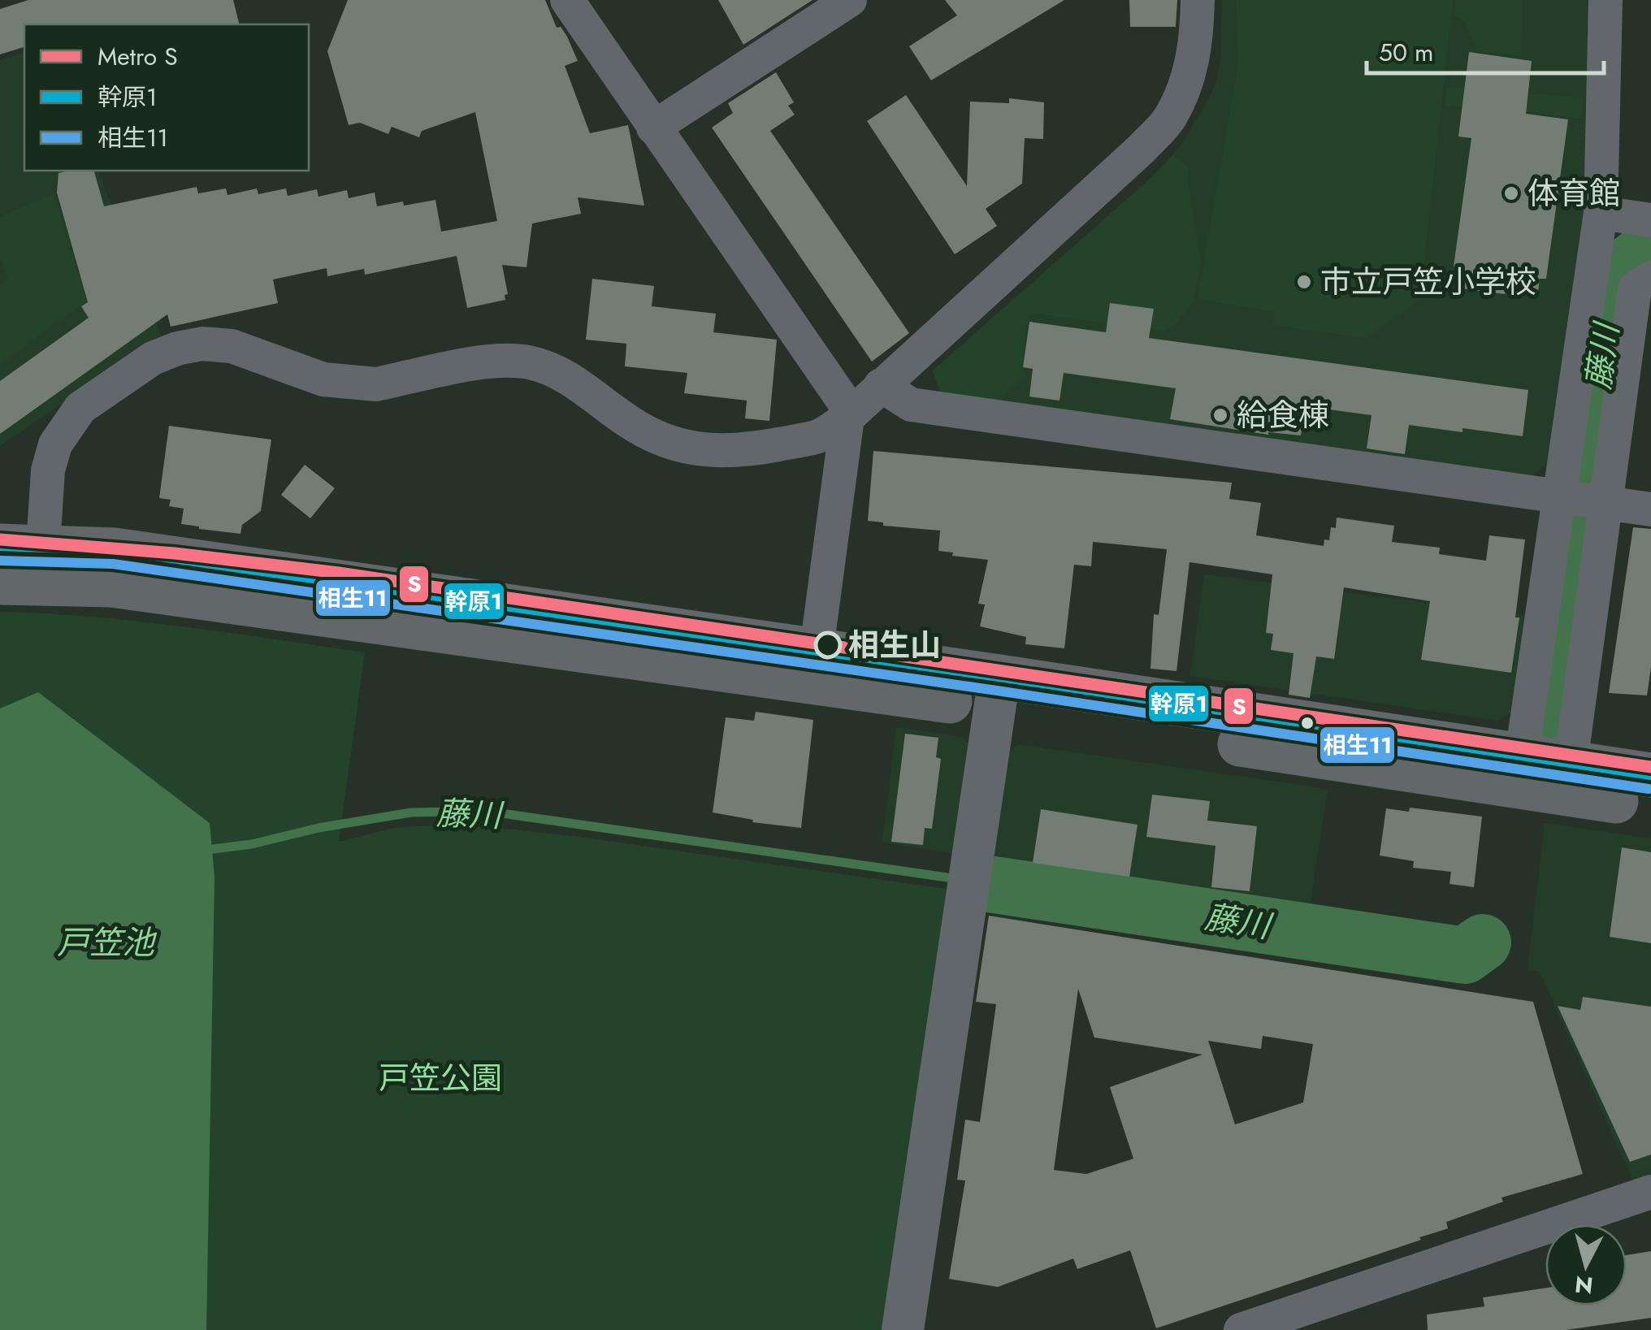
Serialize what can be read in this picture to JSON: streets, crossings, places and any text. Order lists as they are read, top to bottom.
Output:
{
  "water": ["藤川", "戸笠池"],
  "parks": ["戸笠公園"],
  "places": [
    "体育館",
    "市立戸笠小学校",
    "給食棟",
    "相生山"
  ],
  "lines": ["metro line S", "transit line 幹原1", "transit line 相生11"],
  "legend": ["Metro S", "幹原1", "相生11"],
  "scale_bar": "50 m",
  "north": "bottom"
}
